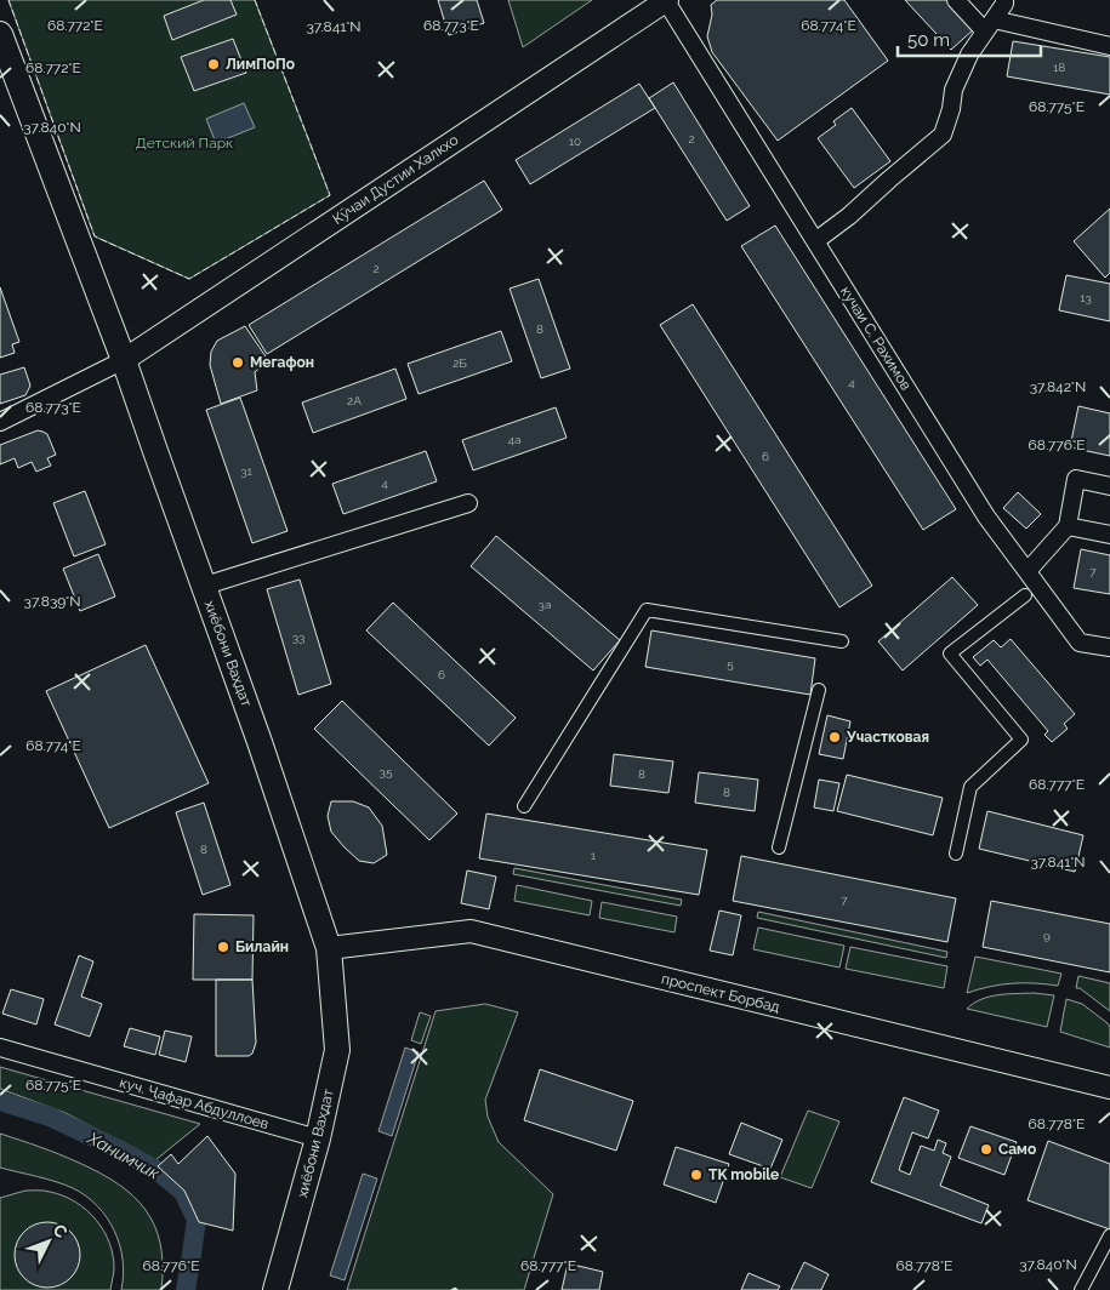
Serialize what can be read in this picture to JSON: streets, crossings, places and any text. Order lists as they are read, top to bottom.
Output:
{
  "streets": {
    "main road": ["хиёбони Ваҳдат"],
    "street": [
      "Кӯчаи Дустии Халкхо",
      "кучаи С. Рахимов",
      "проспект Борбад",
      "куч. Ҷафар Абдуллоев"
    ]
  },
  "crossings": [
    ["Кӯчаи Дустии Халкхо", "кучаи С. Рахимов"],
    ["Кӯчаи Дустии Халкхо", "хиёбони Ваҳдат"],
    ["хиёбони Ваҳдат", "проспект Борбад"],
    ["хиёбони Ваҳдат", "куч. Ҷафар Абдуллоев"]
  ],
  "water": ["Ханимчик"],
  "parks": ["Детский Парк"],
  "places": [
    "ЛимПоПо",
    "Мегафон",
    "Участковая",
    "Билайн",
    "Само",
    "TK mobile"
  ],
  "house_numbers": [
    "18",
    "2",
    "10",
    "2",
    "13",
    "8",
    "2Б",
    "4",
    "2A",
    "4а",
    "6",
    "31",
    "4",
    "7",
    "3а",
    "33",
    "5",
    "6",
    "35",
    "8",
    "8",
    "8",
    "1",
    "7",
    "9"
  ],
  "scale_bar": "50 m",
  "north": "top right",
  "coordinates": [
    "68.772°E",
    "68.773°E",
    "68.774°E",
    "37.841°N",
    "68.775°E",
    "37.840°N",
    "37.842°N",
    "68.776°E",
    "37.839°N",
    "68.777°E",
    "68.778°E"
  ]
}
